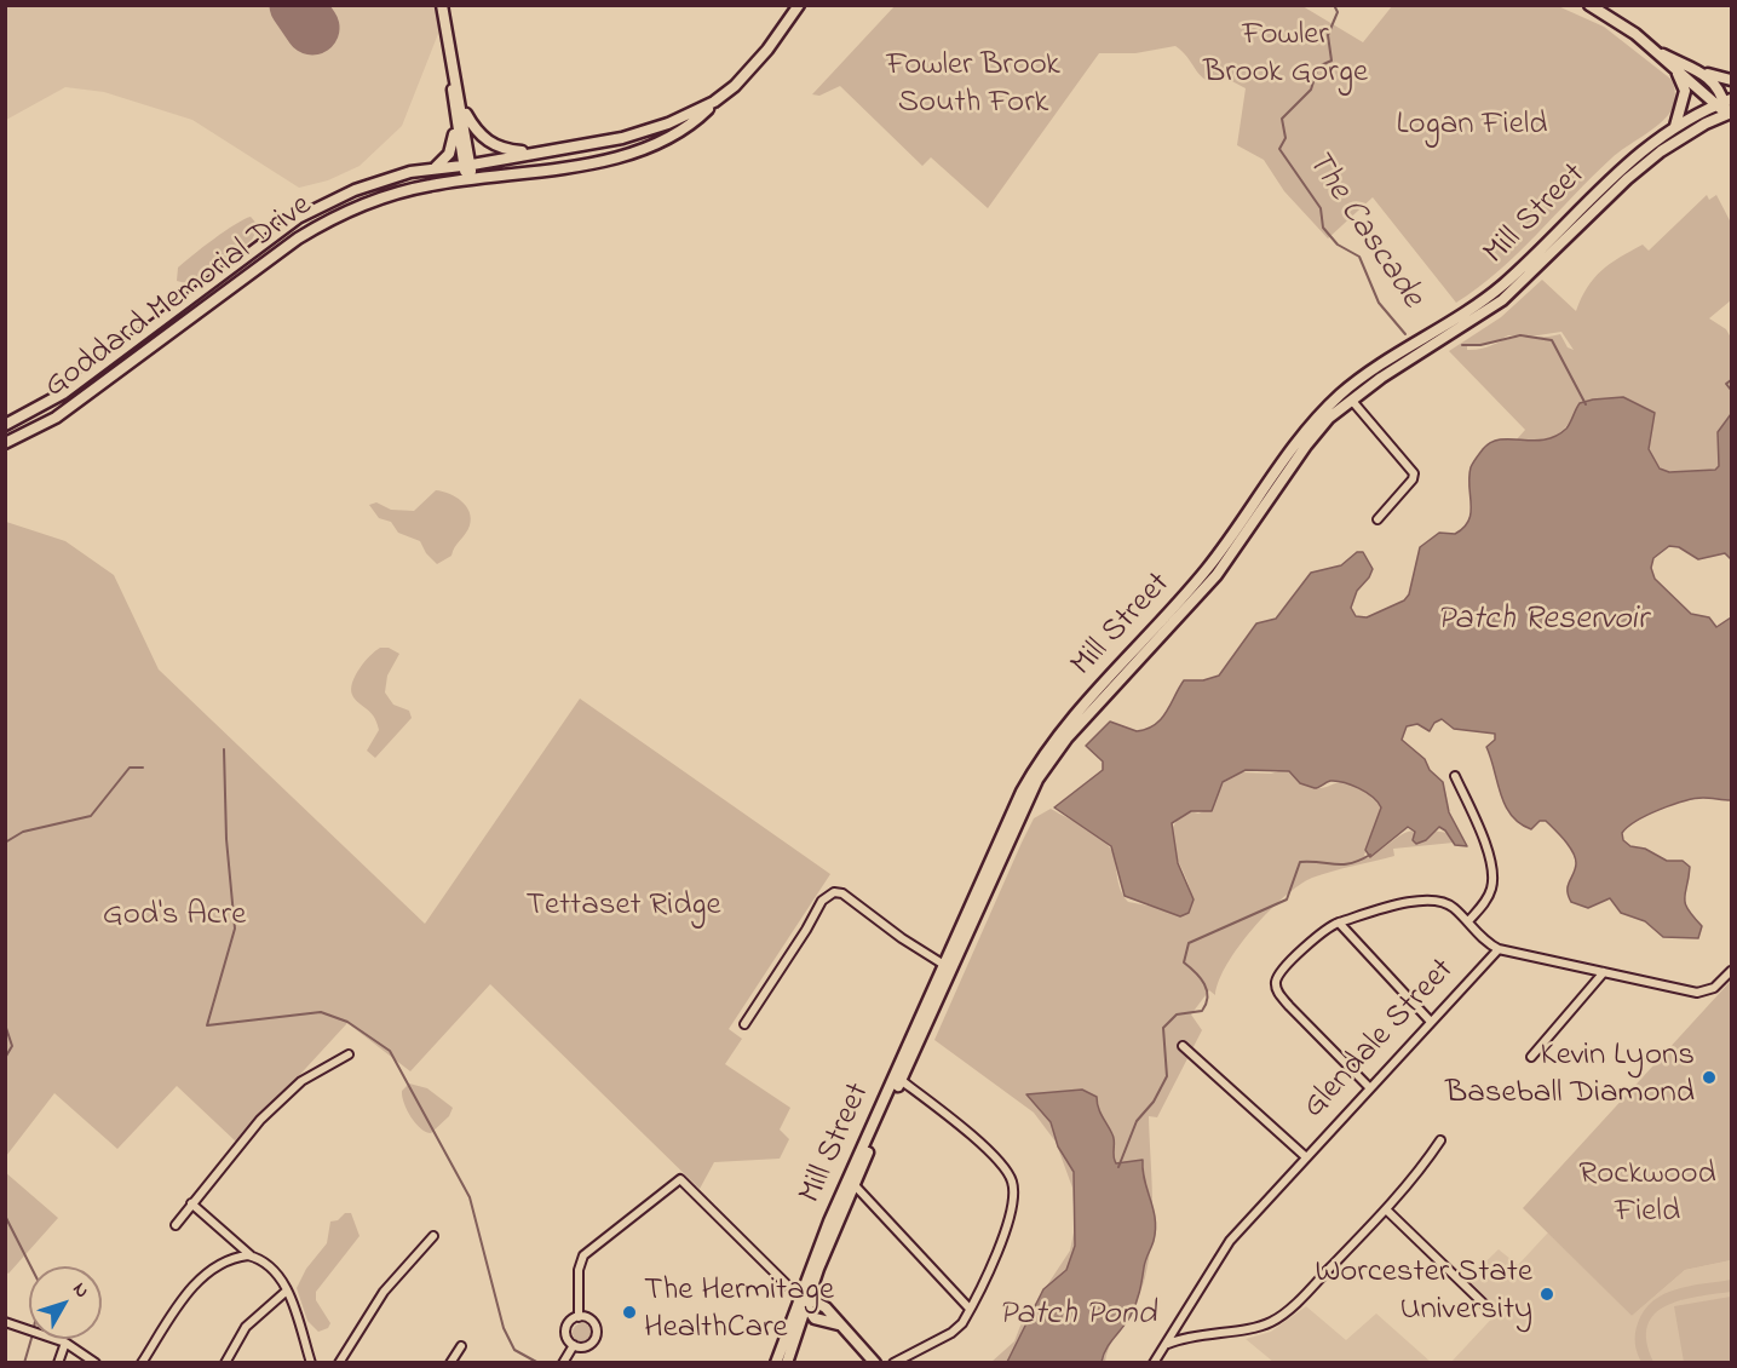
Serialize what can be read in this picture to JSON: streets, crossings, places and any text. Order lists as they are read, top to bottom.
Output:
{
  "streets": {
    "main road": ["Mill Street", "Goddard Memorial Drive"],
    "street": ["Glendale Street"]
  },
  "water": ["The Cascade", "Patch Reservoir", "Patch Pond"],
  "parks": [
    "Fowler Brook Gorge",
    "Fowler Brook South Fork",
    "Logan Field",
    "Tettaset Ridge",
    "God's Acre",
    "Rockwood Field"
  ],
  "places": ["Kevin Lyons Baseball Diamond", "Worcester State University", "The Hermitage HealthCare"],
  "north": "top right"
}
